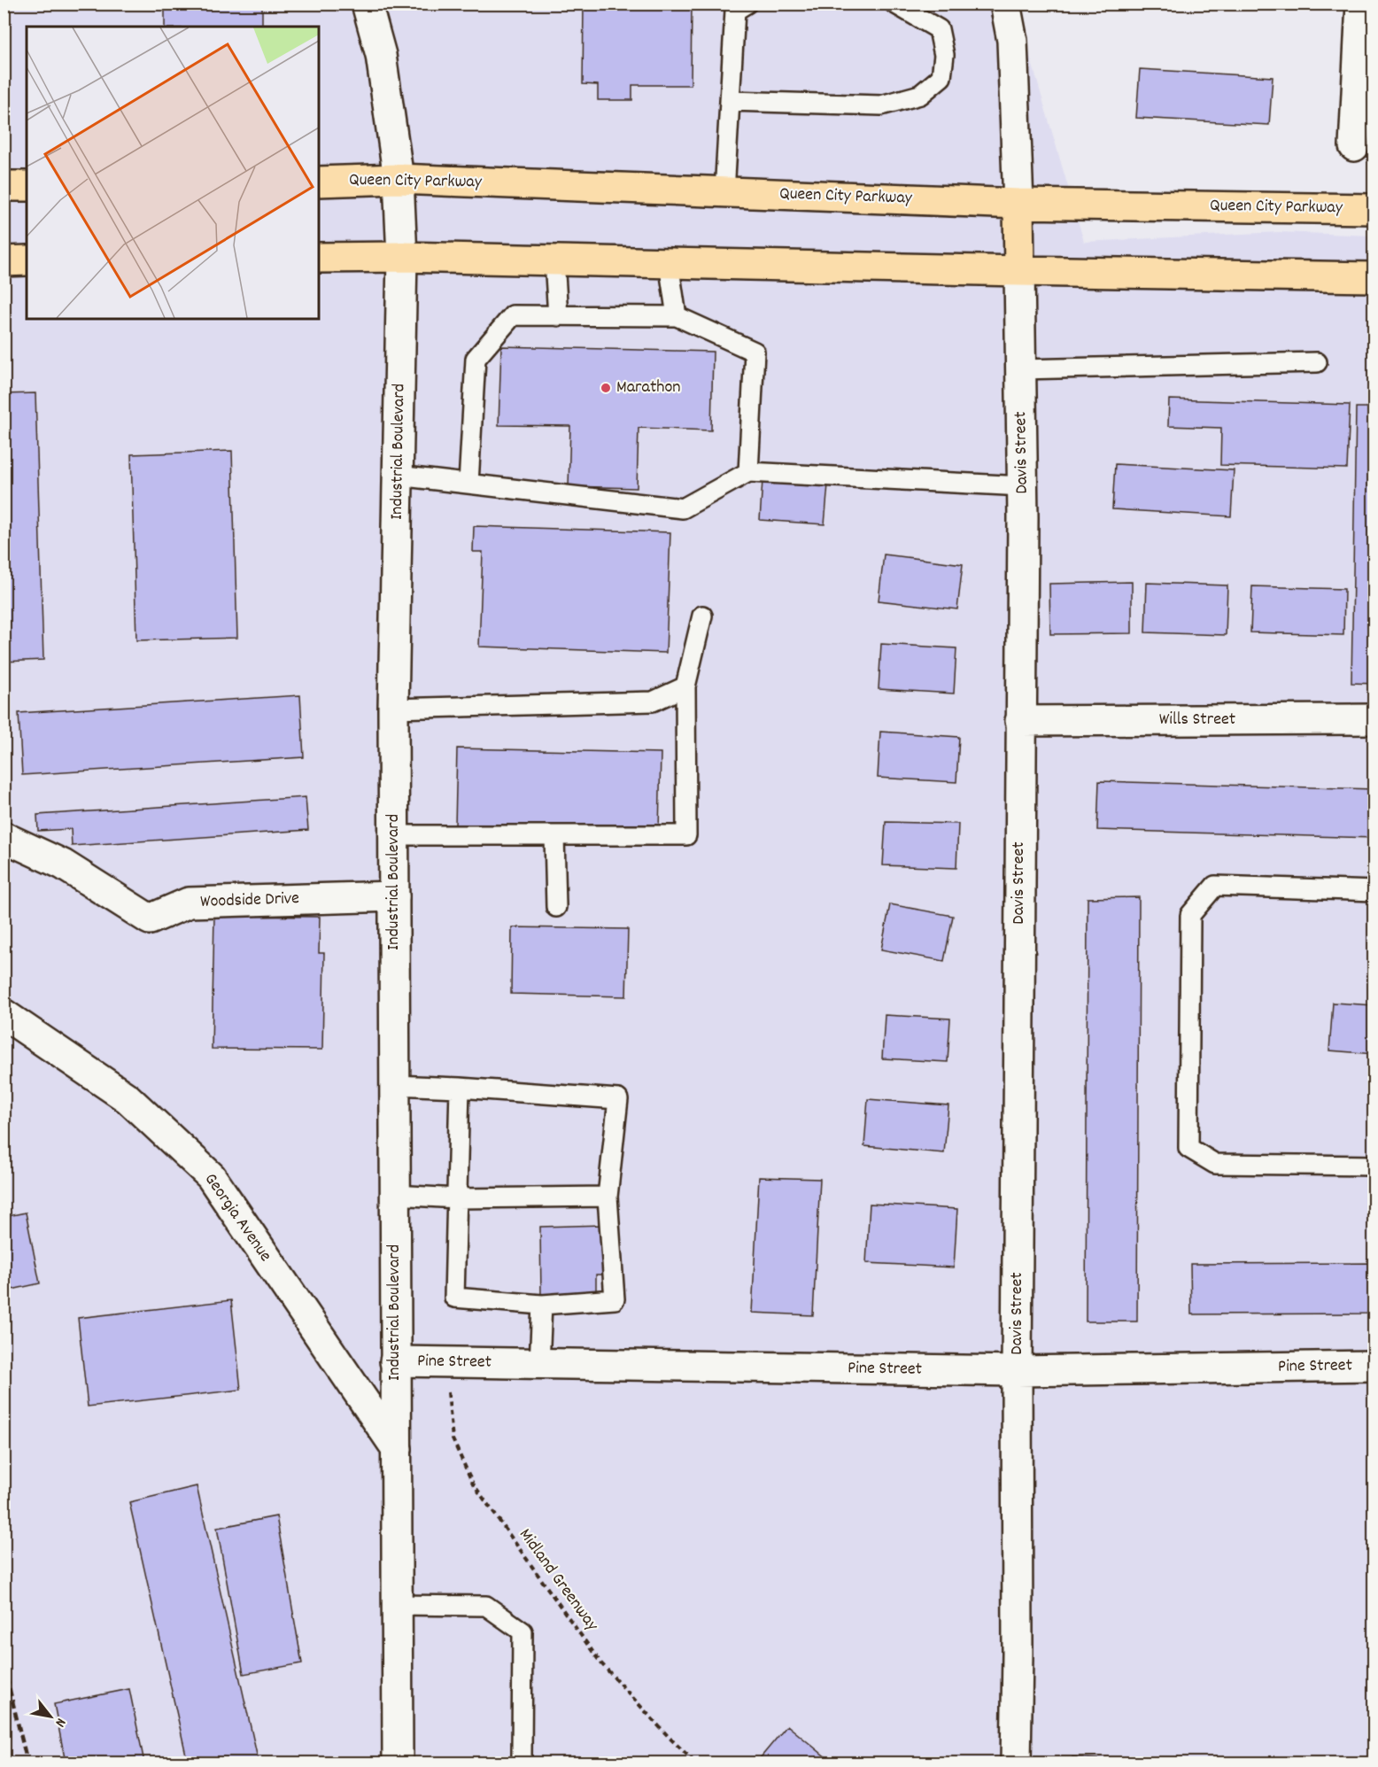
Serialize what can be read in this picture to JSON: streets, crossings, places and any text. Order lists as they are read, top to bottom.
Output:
{
  "streets": {
    "main road": ["Queen City Parkway", "Davis Street"],
    "street": [
      "Industrial Boulevard",
      "Wills Street",
      "Woodside Drive",
      "Georgia Avenue",
      "Pine Street"
    ],
    "path": ["Midland Greenway"]
  },
  "crossings": [
    ["Queen City Parkway", "Industrial Boulevard"],
    ["Queen City Parkway", "Davis Street"],
    ["Industrial Boulevard", "Woodside Drive"],
    ["Industrial Boulevard", "Georgia Avenue"],
    ["Industrial Boulevard", "Pine Street"],
    ["Davis Street", "Wills Street"],
    ["Davis Street", "Pine Street"]
  ],
  "places": ["Marathon"],
  "north": "bottom right"
}
